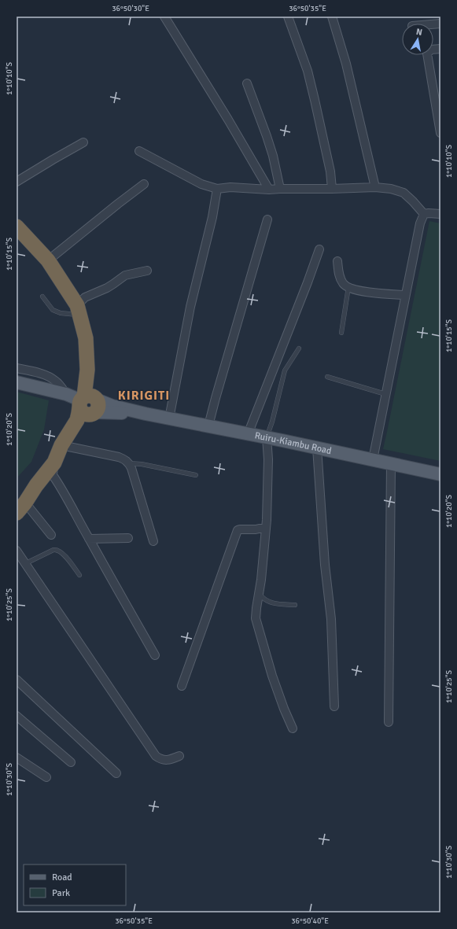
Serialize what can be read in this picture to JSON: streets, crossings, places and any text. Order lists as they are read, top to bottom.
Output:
{
  "streets": {
    "main road": ["Ruiru-Kiambu Road"]
  },
  "districts": ["KIRIGITI"],
  "legend": ["Road", "Park"],
  "north": "top",
  "coordinates": [
    "36°50'30\"E",
    "36°50'35\"E",
    "1°10'10\"S",
    "1°10'15\"S",
    "1°10'20\"S",
    "1°10'25\"S",
    "1°10'30\"S",
    "36°50'40\"E"
  ]
}
